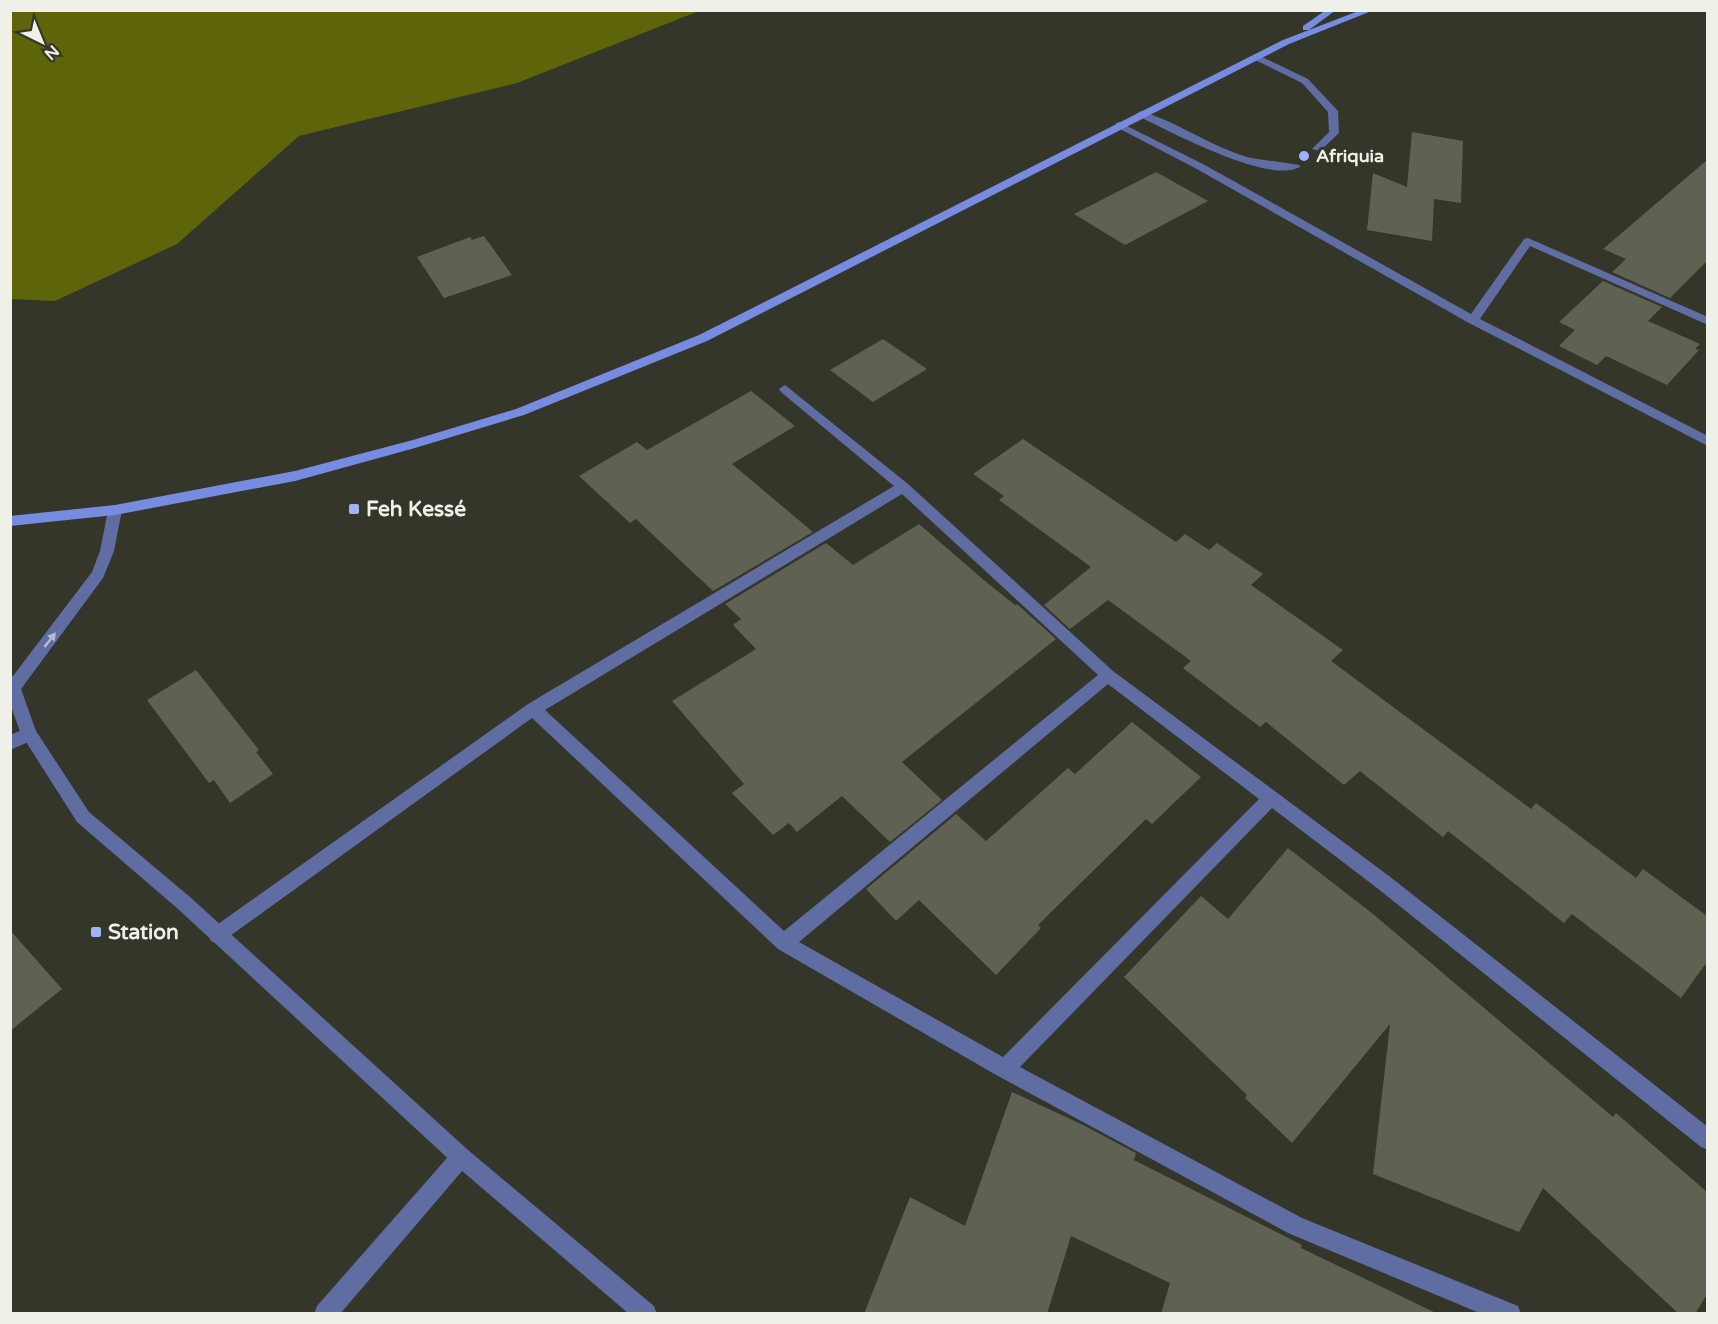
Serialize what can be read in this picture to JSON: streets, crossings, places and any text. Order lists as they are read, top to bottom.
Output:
{
  "places": {
    "other": ["Afriquia"],
    "transit": ["Feh Kessé", "Station"]
  },
  "north": "bottom right"
}
